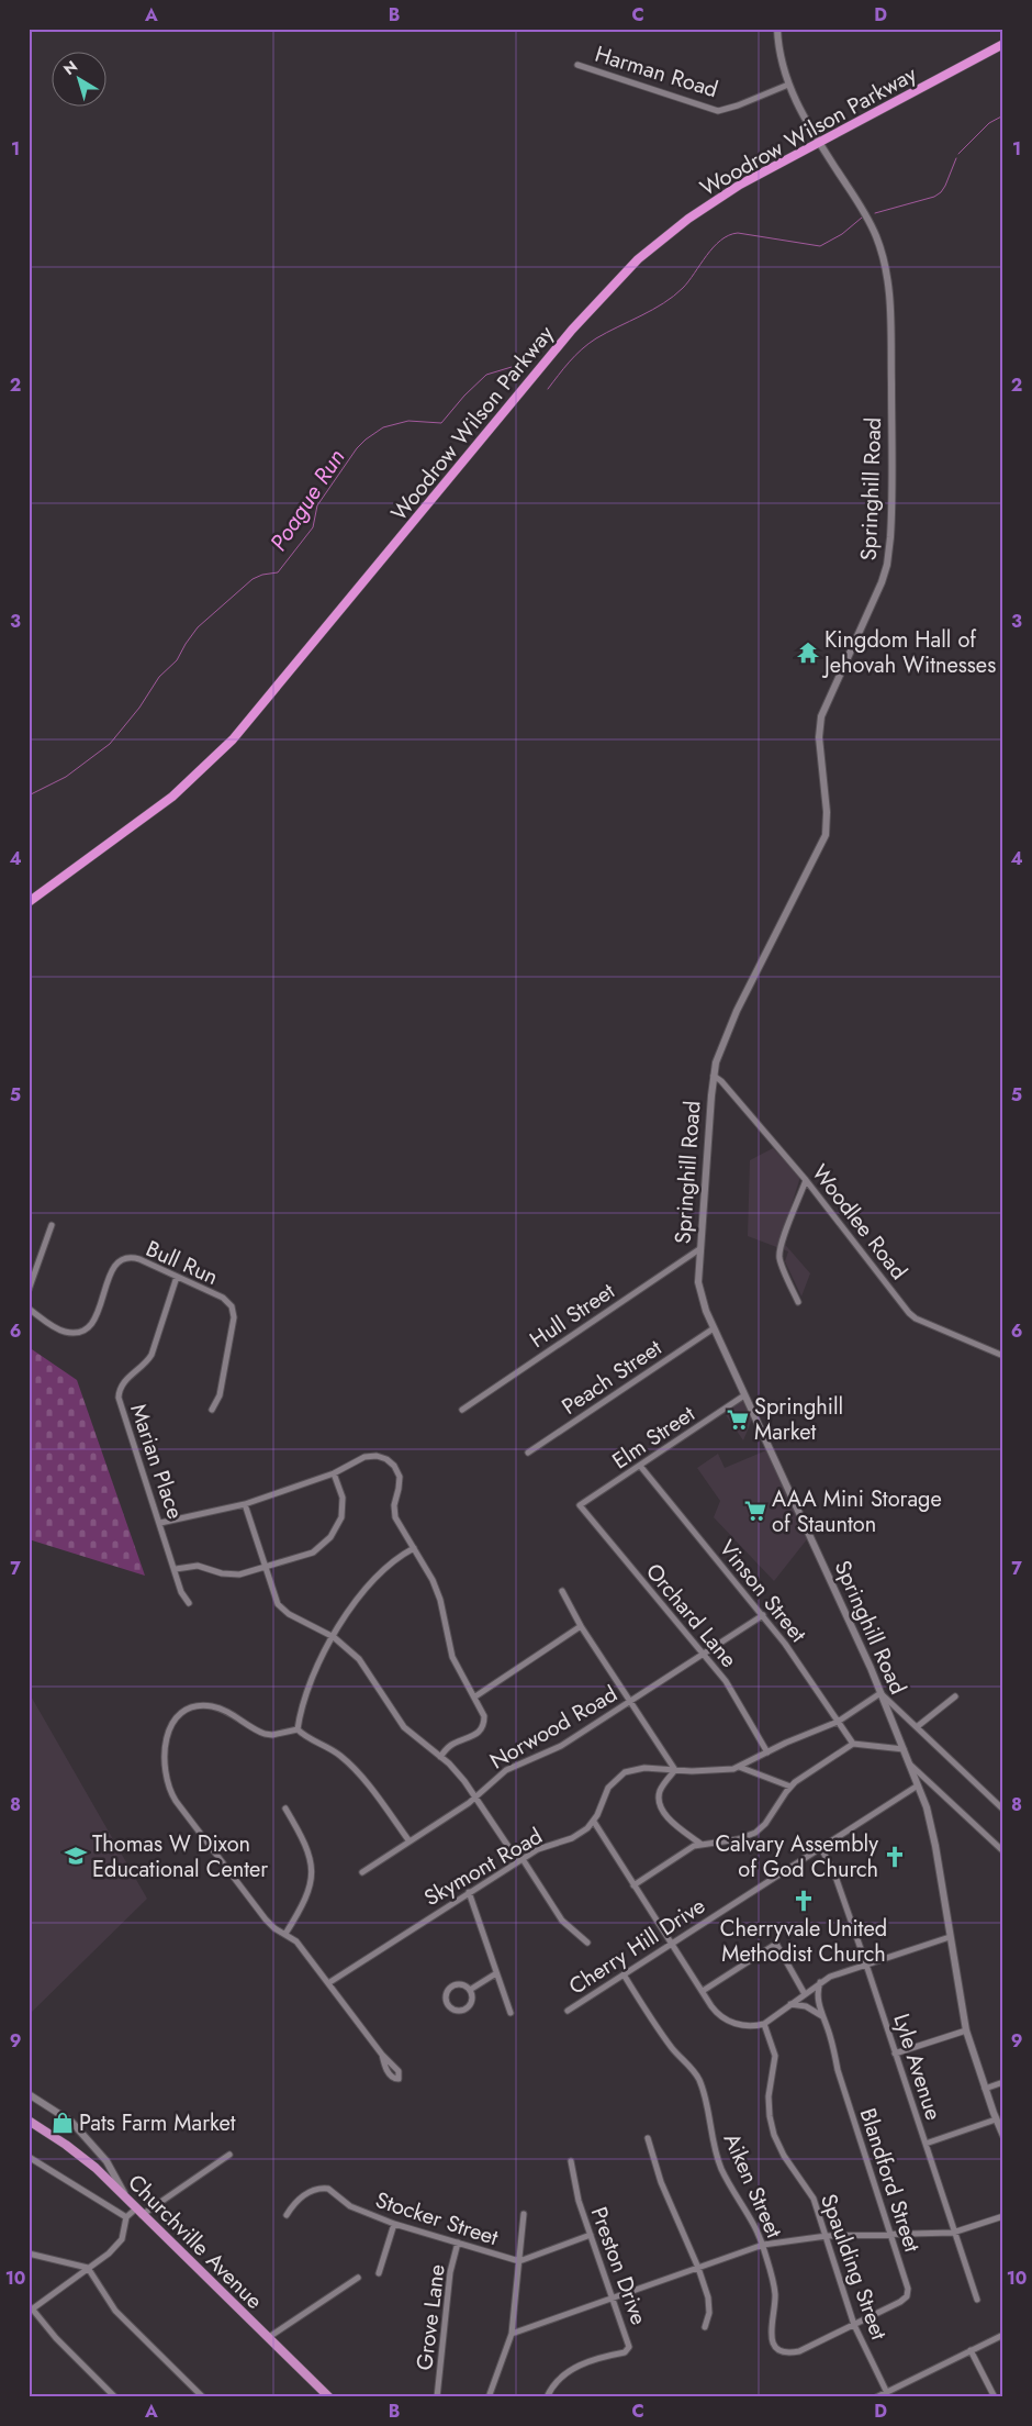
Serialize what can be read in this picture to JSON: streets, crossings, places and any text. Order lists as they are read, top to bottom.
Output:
{
  "streets": {
    "highway": ["Woodrow Wilson Parkway"],
    "main road": ["Churchville Avenue"],
    "street": [
      "Harman Road",
      "Springhill Road",
      "Woodlee Road",
      "Bull Run",
      "Hull Street",
      "Peach Street",
      "Elm Street",
      "Marian Place",
      "Vinson Street",
      "Orchard Lane",
      "Norwood Road",
      "Skymont Road",
      "Cherry Hill Drive",
      "Lyle Avenue",
      "Blandford Street",
      "Aiken Street",
      "Stocker Street",
      "Preston Drive",
      "Spaulding Street",
      "Grove Lane"
    ]
  },
  "crossings": [
    ["Harman Road", "Springhill Road"],
    ["Woodrow Wilson Parkway", "Springhill Road"],
    ["Springhill Road", "Woodlee Road"],
    ["Springhill Road", "Hull Street"],
    ["Springhill Road", "Peach Street"],
    ["Springhill Road", "Elm Street"],
    ["Springhill Road", "Cherry Hill Drive"],
    ["Bull Run", "Marian Place"],
    ["Elm Street", "Vinson Street"],
    ["Elm Street", "Orchard Lane"],
    ["Vinson Street", "Norwood Road"],
    ["Orchard Lane", "Norwood Road"],
    ["Cherry Hill Drive", "Lyle Avenue"],
    ["Cherry Hill Drive", "Aiken Street"],
    ["Blandford Street", "Aiken Street"],
    ["Blandford Street", "Spaulding Street"],
    ["Aiken Street", "Spaulding Street"],
    ["Stocker Street", "Preston Drive"],
    ["Stocker Street", "Grove Lane"]
  ],
  "water": ["Poague Run"],
  "places": {
    "temple": ["Kingdom Hall of Jehovah Witnesses"],
    "supermarket": ["Springhill Market", "AAA Mini Storage of Staunton"],
    "school or university": ["Thomas W Dixon Educational Center"],
    "church": ["Calvary Assembly of God Church", "Cherryvale United Methodist Church"],
    "shop": ["Pats Farm Market"]
  },
  "north": "top left",
  "grid": {
    "columns": [
      "A",
      "B",
      "C",
      "D"
    ],
    "rows": [
      "1",
      "2",
      "3",
      "4",
      "5",
      "6",
      "7",
      "8",
      "9",
      "10"
    ]
  }
}
